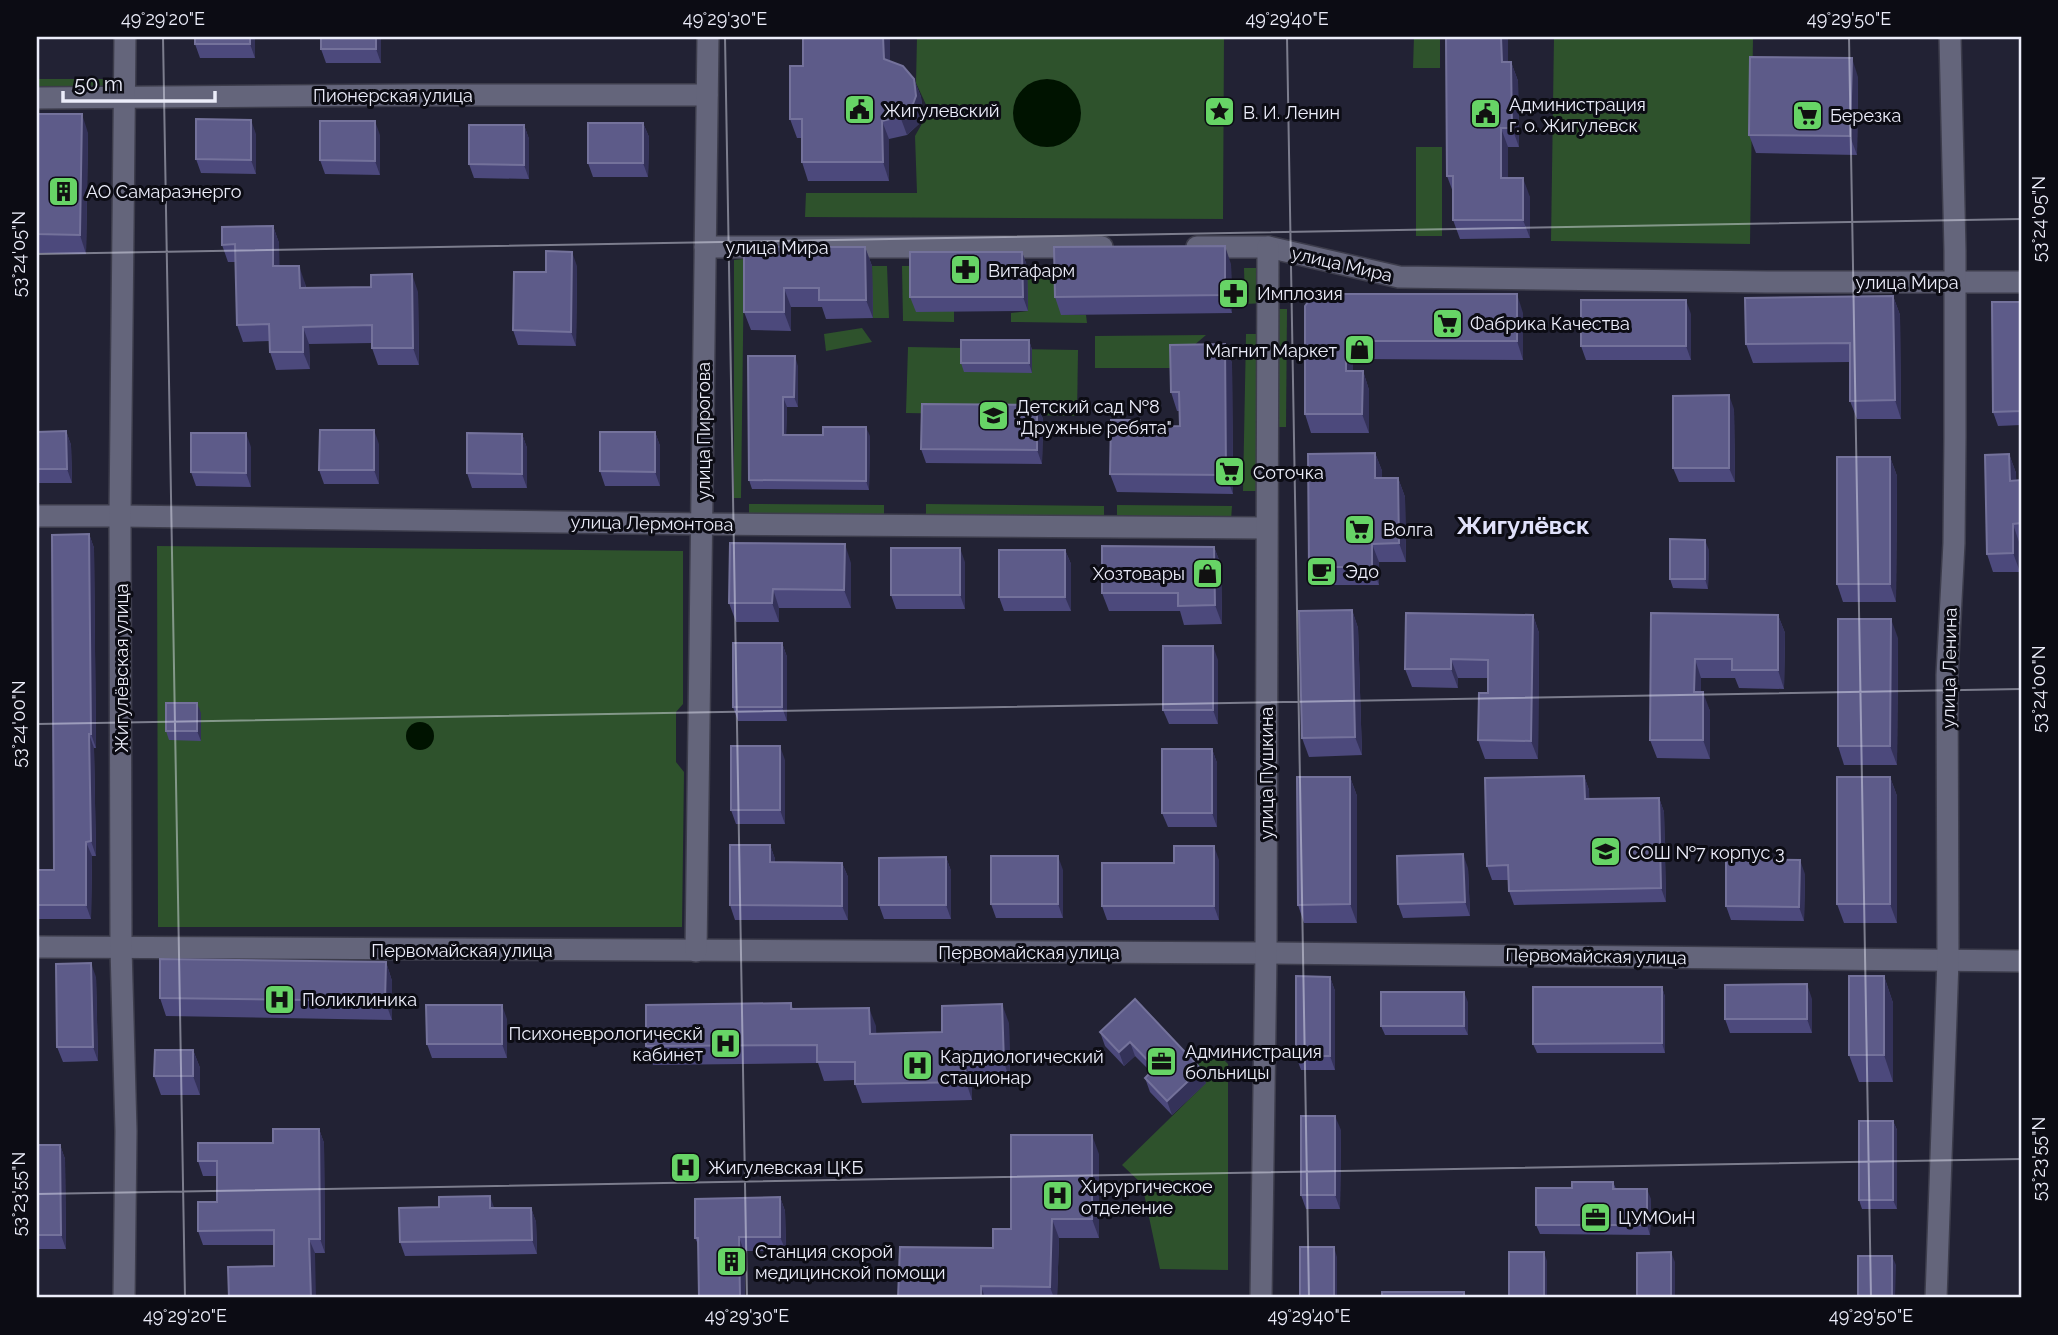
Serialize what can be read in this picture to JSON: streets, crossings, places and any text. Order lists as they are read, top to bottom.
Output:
{
  "streets": {
    "street": [
      "Пионерская улица",
      "улица Мира",
      "улица Пирогова",
      "улица Лермонтова",
      "Жигулёвская улица",
      "улица Ленина",
      "улица Пушкина",
      "Первомайская улица"
    ]
  },
  "crossings": [
    ["Пионерская улица", "улица Пирогова"],
    ["Пионерская улица", "Жигулёвская улица"],
    ["улица Мира", "улица Пирогова"],
    ["улица Мира", "улица Ленина"],
    ["улица Мира", "улица Пушкина"],
    ["улица Пирогова", "улица Лермонтова"],
    ["улица Пирогова", "Первомайская улица"],
    ["улица Лермонтова", "Жигулёвская улица"],
    ["улица Лермонтова", "улица Пушкина"],
    ["Жигулёвская улица", "Первомайская улица"],
    ["улица Ленина", "Первомайская улица"],
    ["улица Пушкина", "Первомайская улица"]
  ],
  "districts": ["Жигулёвск"],
  "places": {
    "public building": ["Жигулевский", "Администрация г. о. Жигулевск"],
    "place": ["В. И. Ленин"],
    "supermarket": [
      "Березка",
      "Фабрика Качества",
      "Соточка",
      "Волга"
    ],
    "building": ["АО Самараэнерго", "Станция скорой медицинской помощи"],
    "pharmacy": ["Витафарм", "Имплозия"],
    "shop": ["Магнит Маркет", "Хозтовары"],
    "school or university": ["Детский сад №8 \"Дружные ребята\"", "СОШ №7 корпус 3"],
    "cafe": ["Эдо"],
    "hospital": [
      "Поликлиника",
      "Психоневрологическй кабинет",
      "Кардиологический стационар",
      "Жигулевская ЦКБ",
      "Хирургическое отделение"
    ],
    "office": ["Администрация больницы", "ЦУМОиН"]
  },
  "scale_bar": "50 m",
  "coordinates": [
    "49°29'20\"E",
    "49°29'30\"E",
    "49°29'40\"E",
    "49°29'50\"E",
    "53°24'05\"N",
    "53°24'00\"N",
    "53°23'55\"N"
  ]
}
